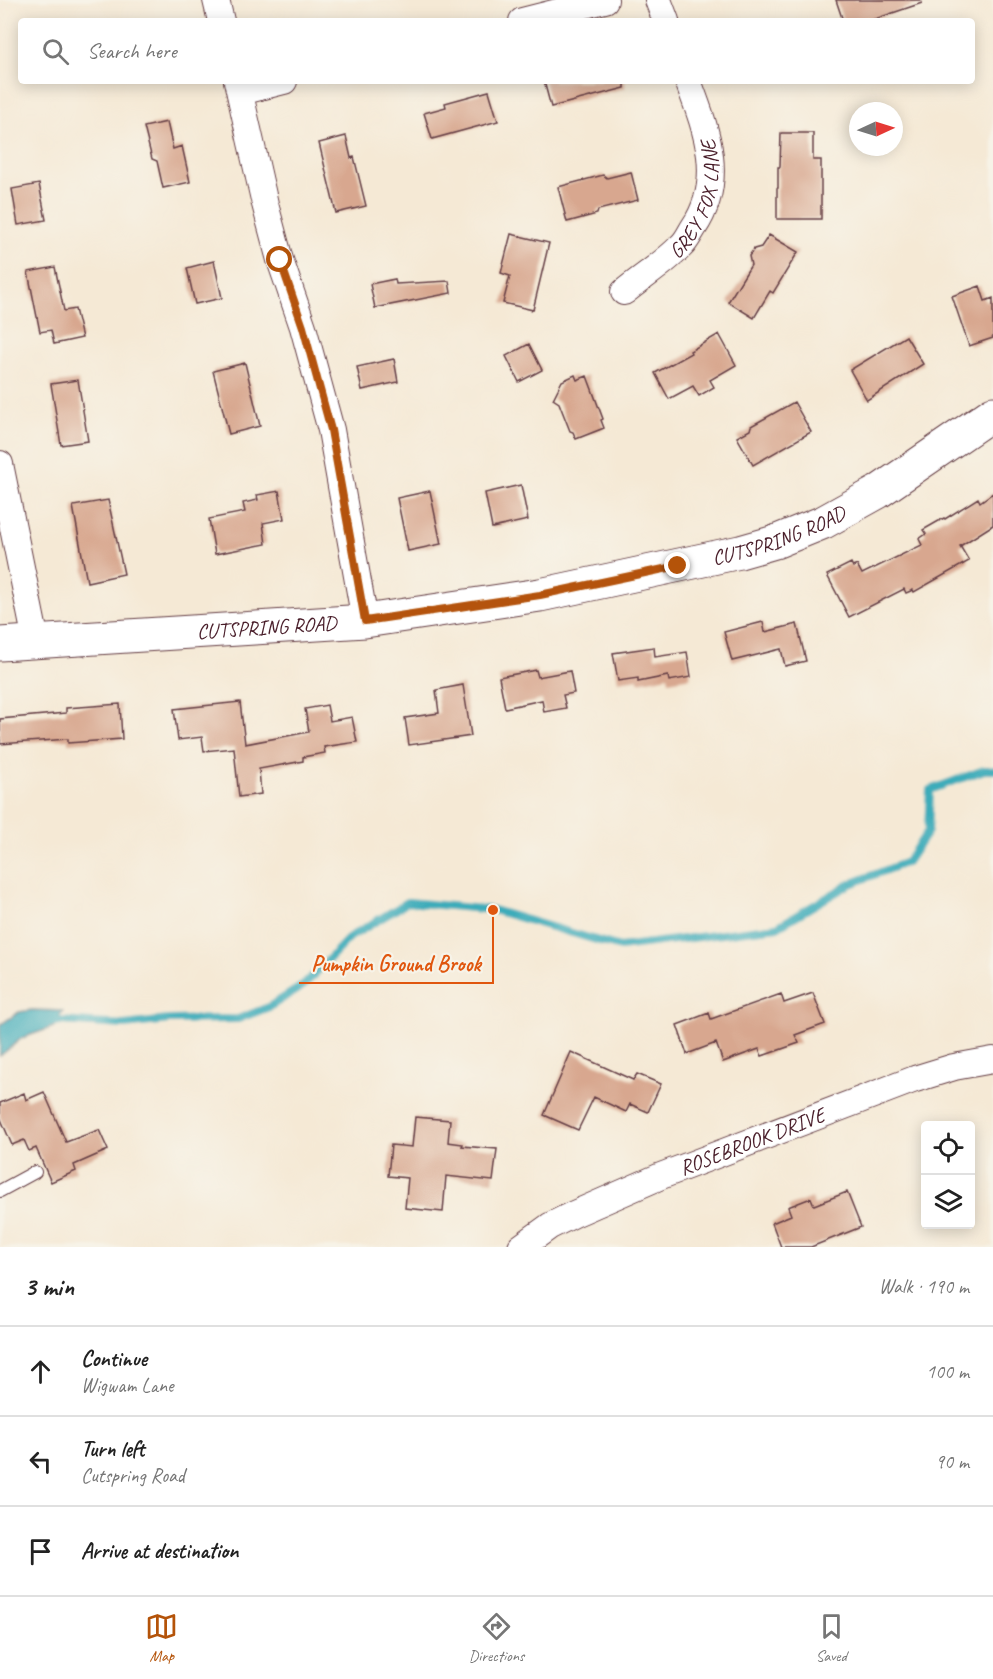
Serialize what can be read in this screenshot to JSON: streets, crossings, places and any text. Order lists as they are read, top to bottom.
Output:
{
  "streets": {
    "street": ["GREY FOX LANE", "CUTSPRING ROAD", "ROSEBROOK DRIVE"]
  },
  "places": ["Pumpkin Ground Brook"],
  "north": "right",
  "page": {
    "search": "Search here",
    "heading": ["3 min", "Walk · 190 m"],
    "list": [
      ["Continue", "Wigwam Lane", "100 m"],
      ["Turn left", "Cutspring Road", "90 m"],
      "Arrive at destination"
    ],
    "nav": ["Map", "Directions", "Saved"]
  }
}
